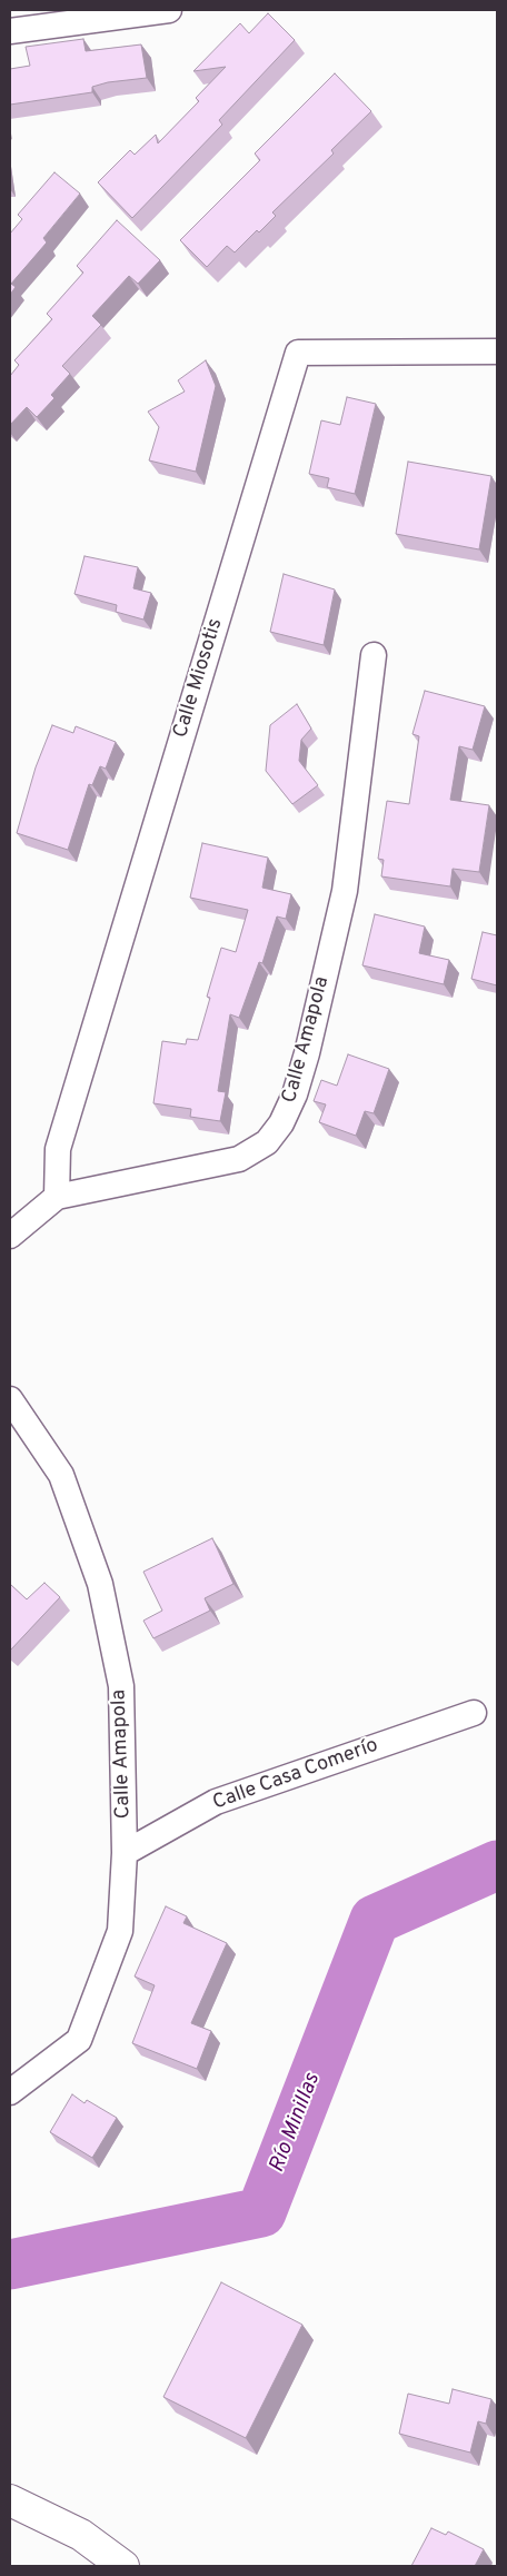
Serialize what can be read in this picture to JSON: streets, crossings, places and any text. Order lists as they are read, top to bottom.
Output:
{
  "streets": {
    "street": ["Calle Miosotis", "Calle Amapola", "Calle Casa Comerío"]
  },
  "crossings": [
    ["Calle Miosotis", "Calle Amapola"],
    ["Calle Amapola", "Calle Casa Comerío"]
  ],
  "water": ["Río Minillas"]
}
